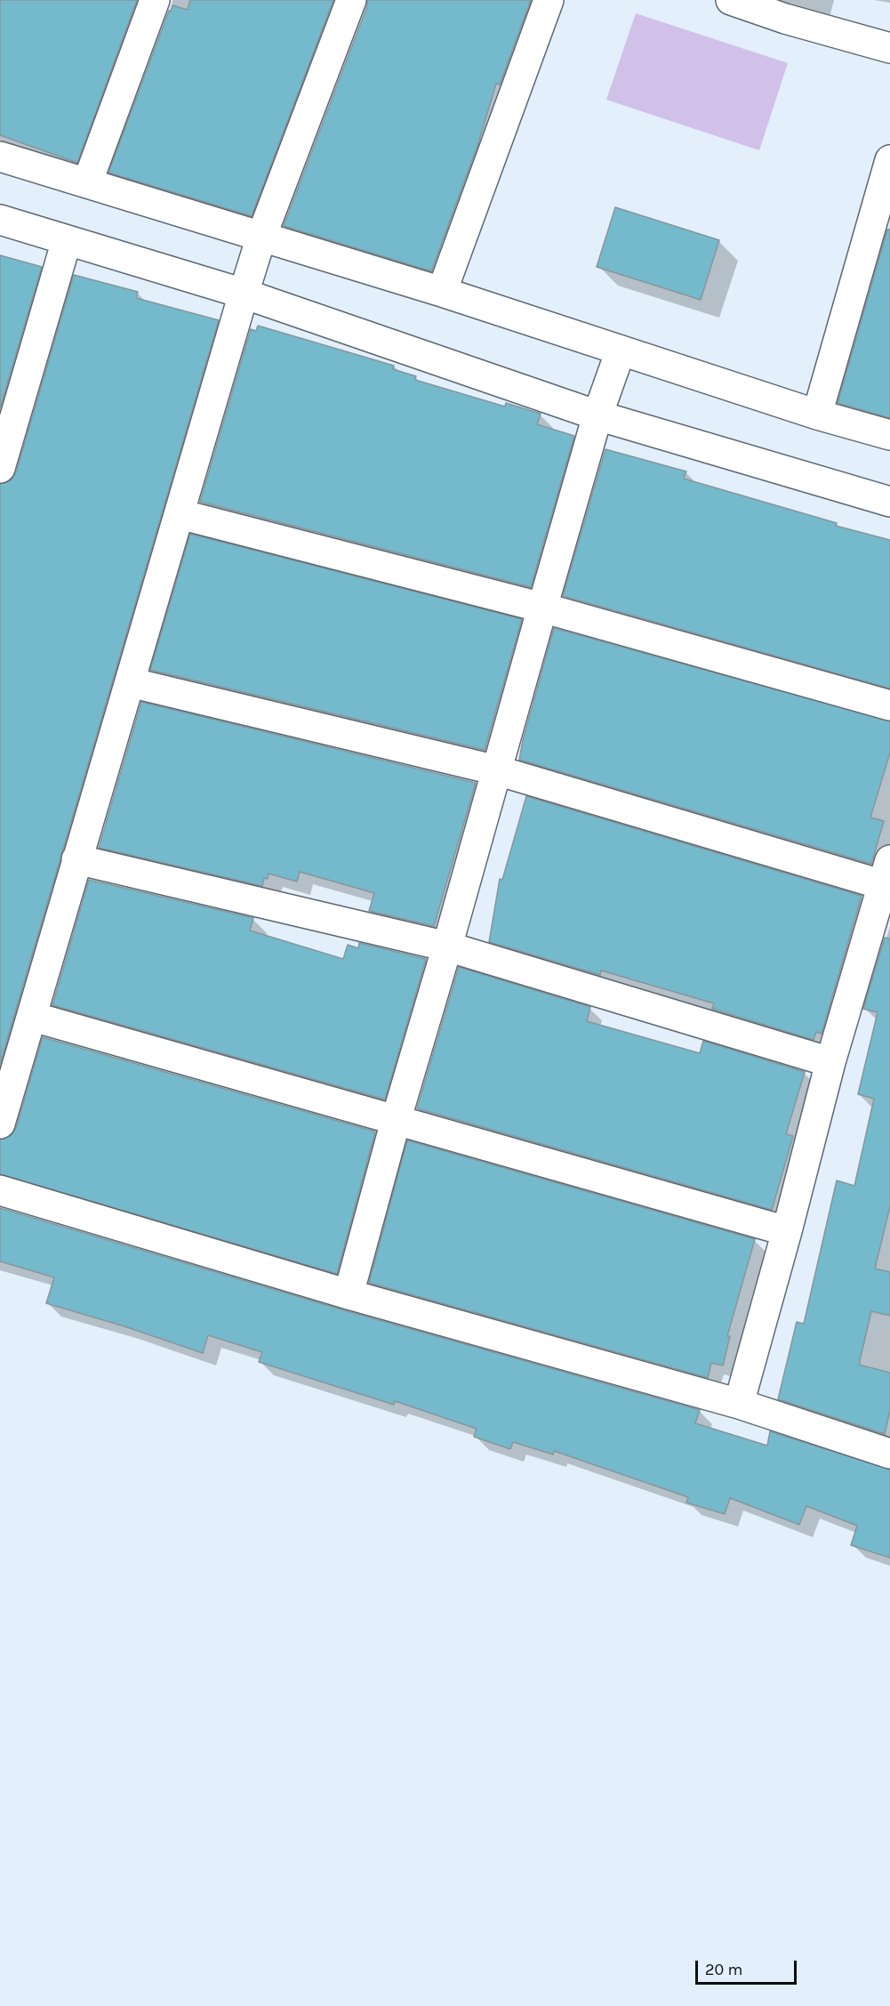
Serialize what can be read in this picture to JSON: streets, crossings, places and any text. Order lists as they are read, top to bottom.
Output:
{
  "scale_bar": "20 m"
}
